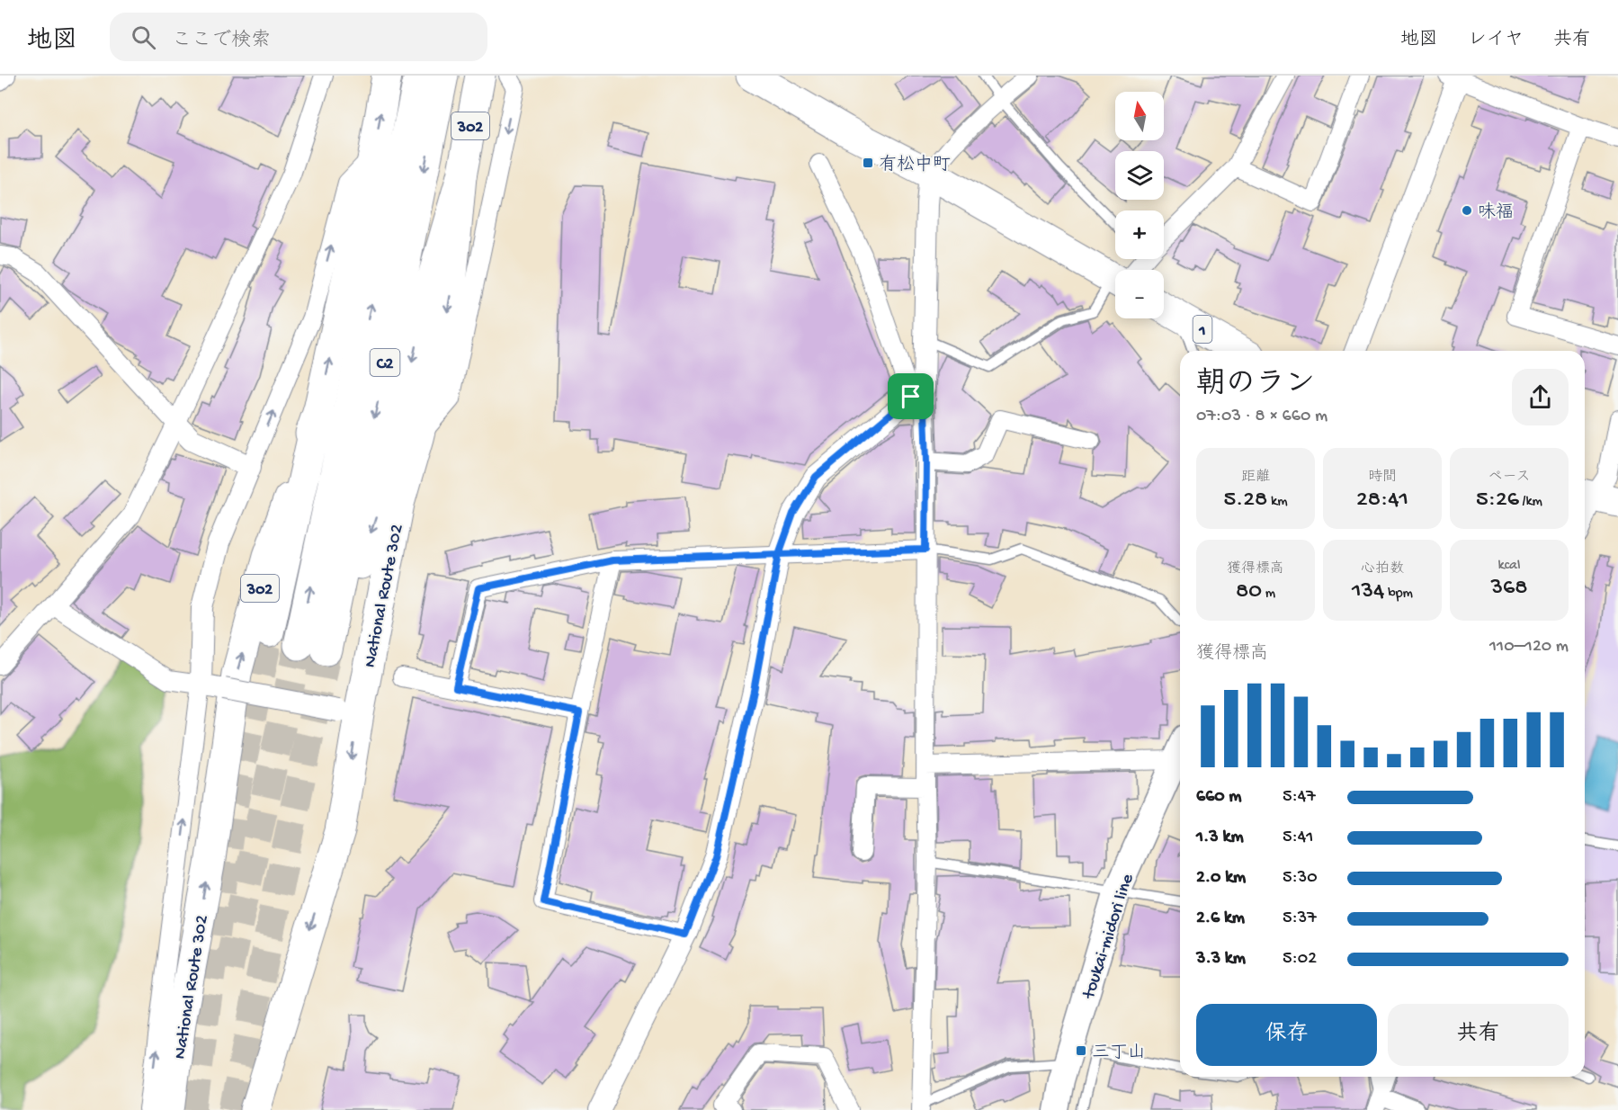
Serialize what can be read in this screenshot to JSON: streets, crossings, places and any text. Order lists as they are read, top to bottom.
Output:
{
  "streets": {
    "highway": [
      "302",
      "1",
      "C2",
      "National Route 302"
    ],
    "main road": ["toukai-midori line"]
  },
  "crossings": [
    ["C2", "National Route 302"]
  ],
  "places": {
    "transit": ["有松中町", "三丁山"],
    "other": ["味福"]
  },
  "north": "top",
  "page": {
    "header": "地図",
    "search": "ここで検索",
    "nav": ["地図", "レイヤ", "共有"],
    "map_buttons": ["+", "−"],
    "heading": ["朝のラン", "07:03 · 8 × 660 m"],
    "stats": [
      ["距離", "5.28 km"],
      ["時間", "28:41"],
      ["ペース", "5:26 /km"],
      ["獲得標高", "80 m"],
      ["心拍数", "134 bpm"],
      ["kcal", "368"]
    ],
    "chart": ["獲得標高", "110–120 m"],
    "list": [
      {
        "name": "660 m",
        "note": "5:47"
      },
      {
        "name": "1.3 km",
        "note": "5:41"
      },
      {
        "name": "2.0 km",
        "note": "5:30"
      },
      {
        "name": "2.6 km",
        "note": "5:37"
      },
      {
        "name": "3.3 km",
        "note": "5:02"
      }
    ],
    "buttons": ["保存", "共有"]
  }
}
